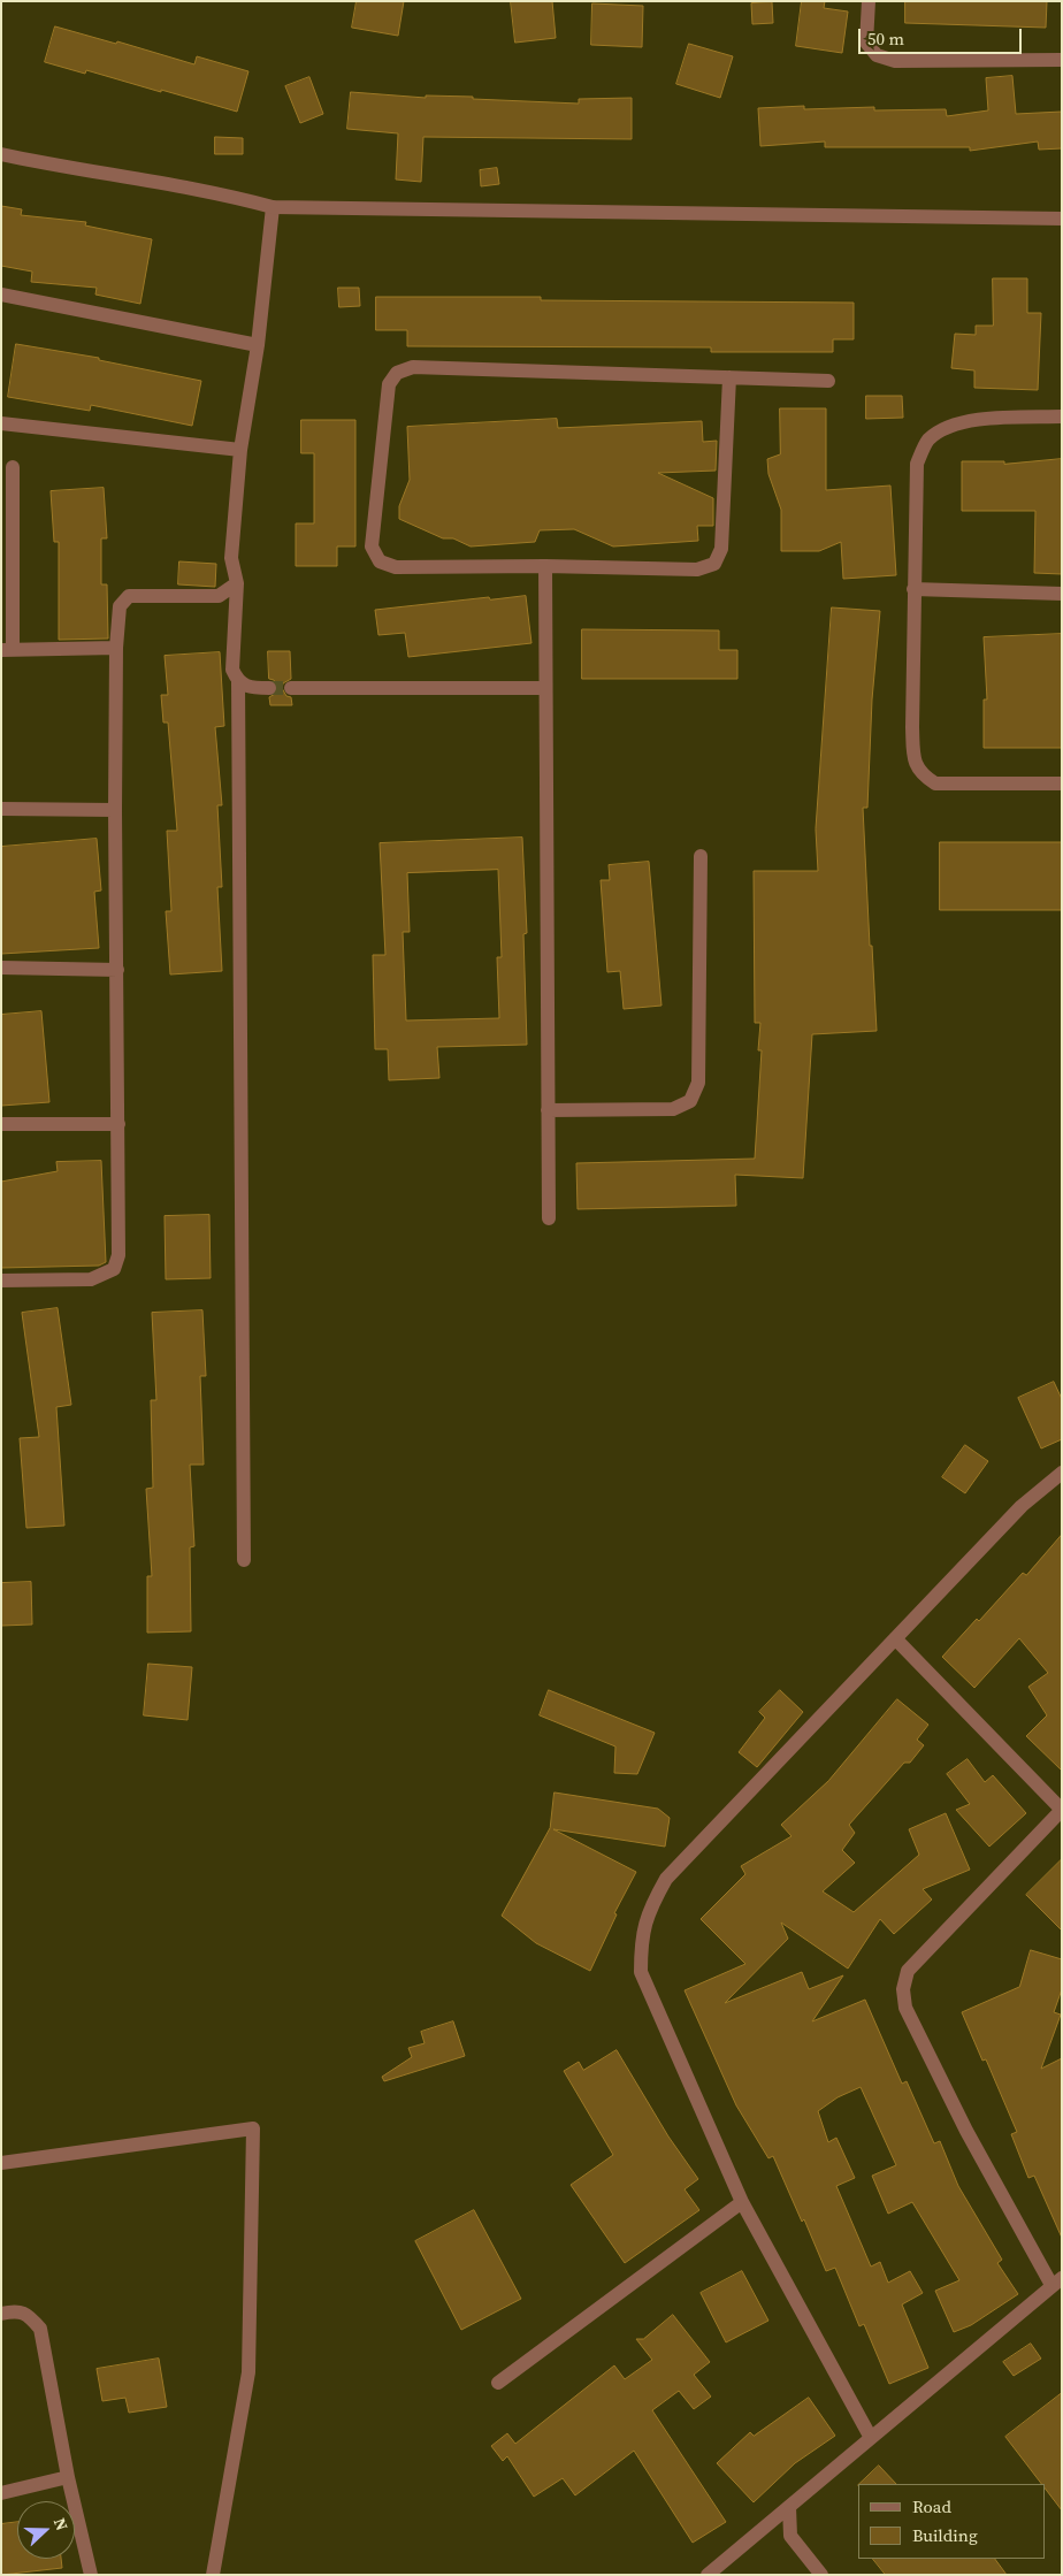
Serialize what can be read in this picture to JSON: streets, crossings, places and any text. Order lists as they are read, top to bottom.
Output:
{
  "legend": ["Road", "Building"],
  "scale_bar": "50 m",
  "north": "right"
}
